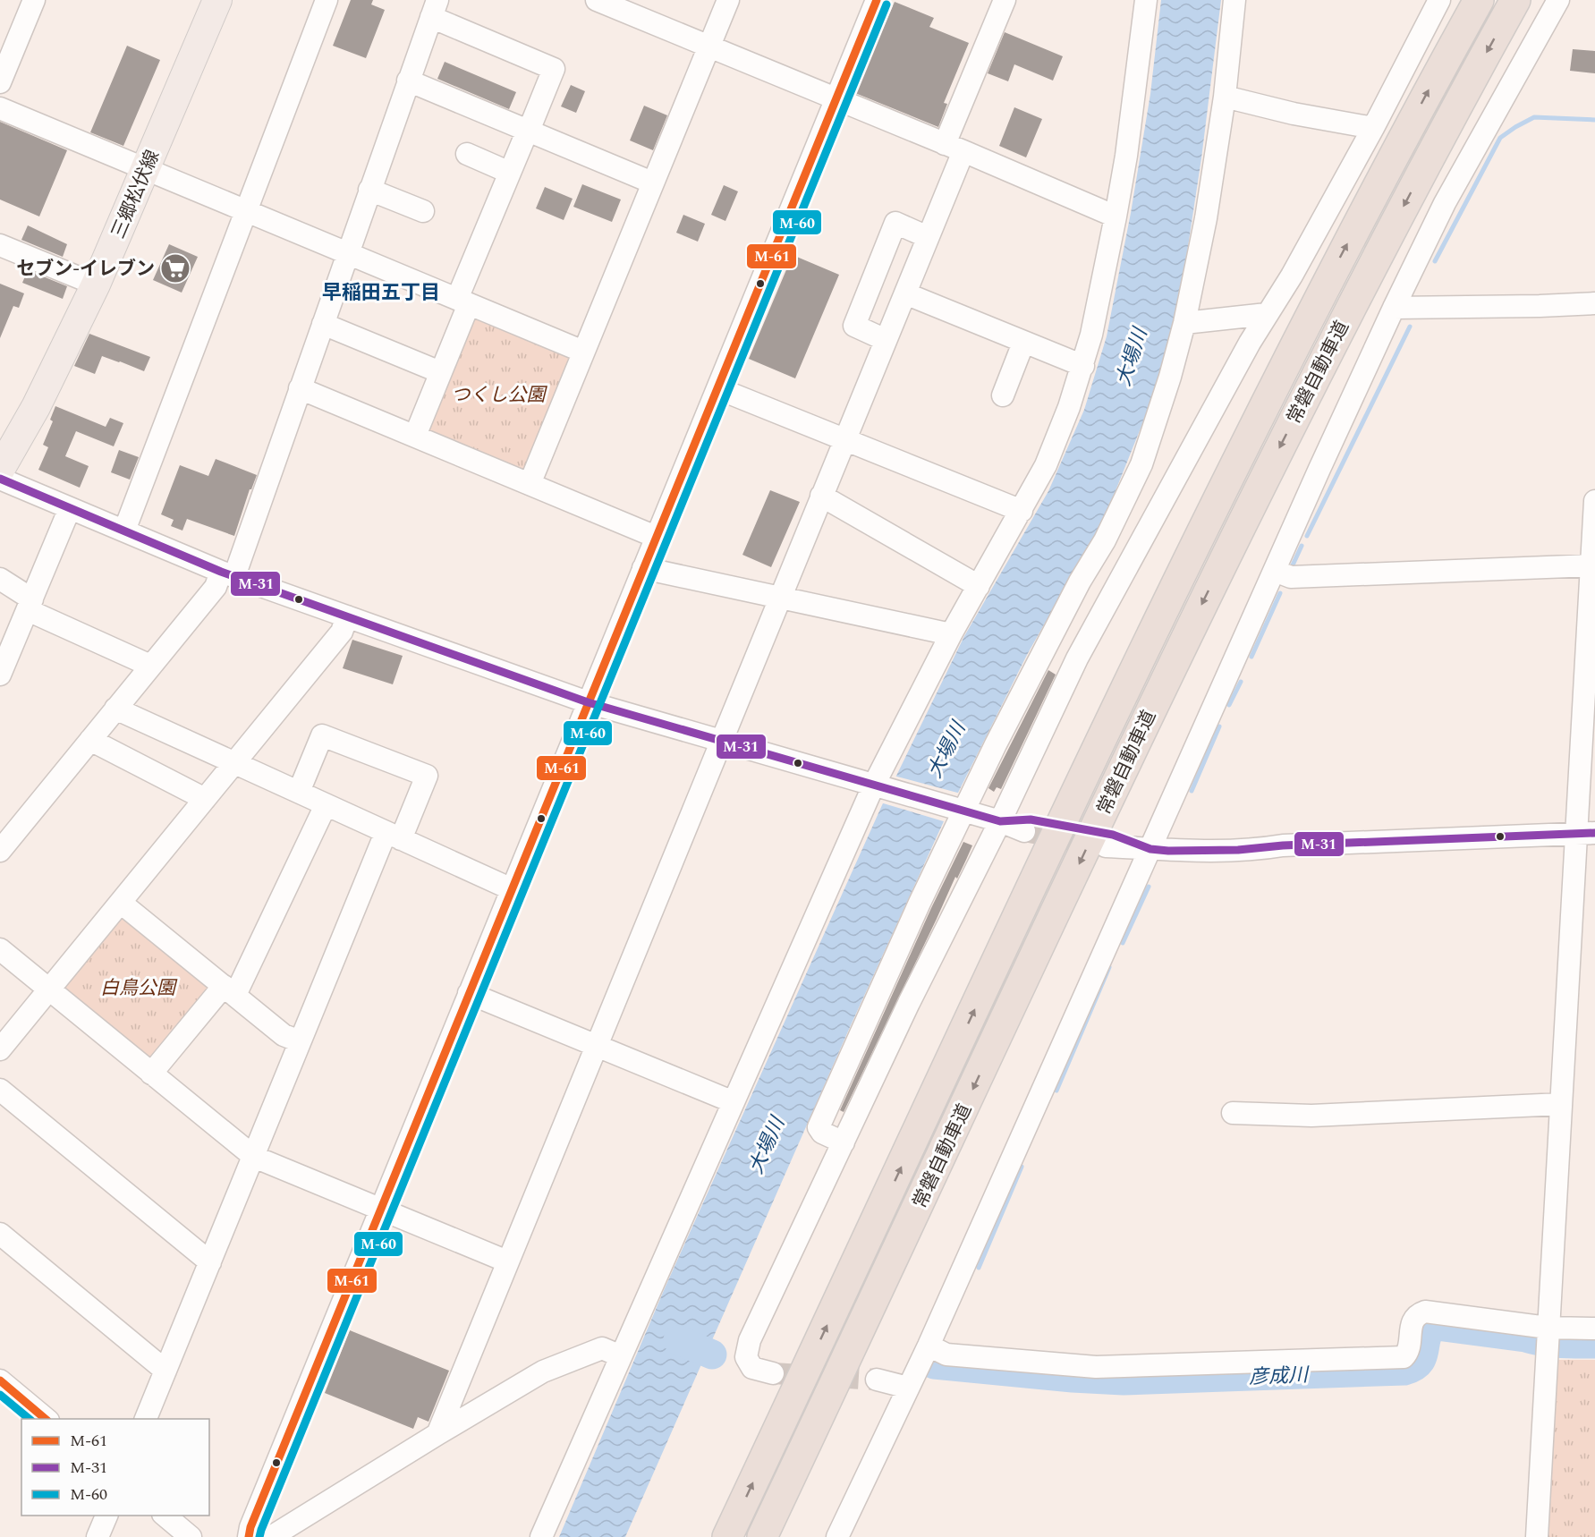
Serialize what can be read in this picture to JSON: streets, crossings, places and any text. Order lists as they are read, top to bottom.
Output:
{
  "streets": {
    "highway": ["常磐自動車道"],
    "main road": ["三郷松伏線"]
  },
  "districts": ["早稲田五丁目"],
  "water": ["大場川", "彦成川"],
  "parks": ["つくし公園", "白鳥公園"],
  "places": {
    "supermarket": ["セブン-イレブン"]
  },
  "lines": ["transit line M-61", "transit line M-60", "transit line M-31"],
  "legend": ["M-61", "M-31", "M-60"]
}
